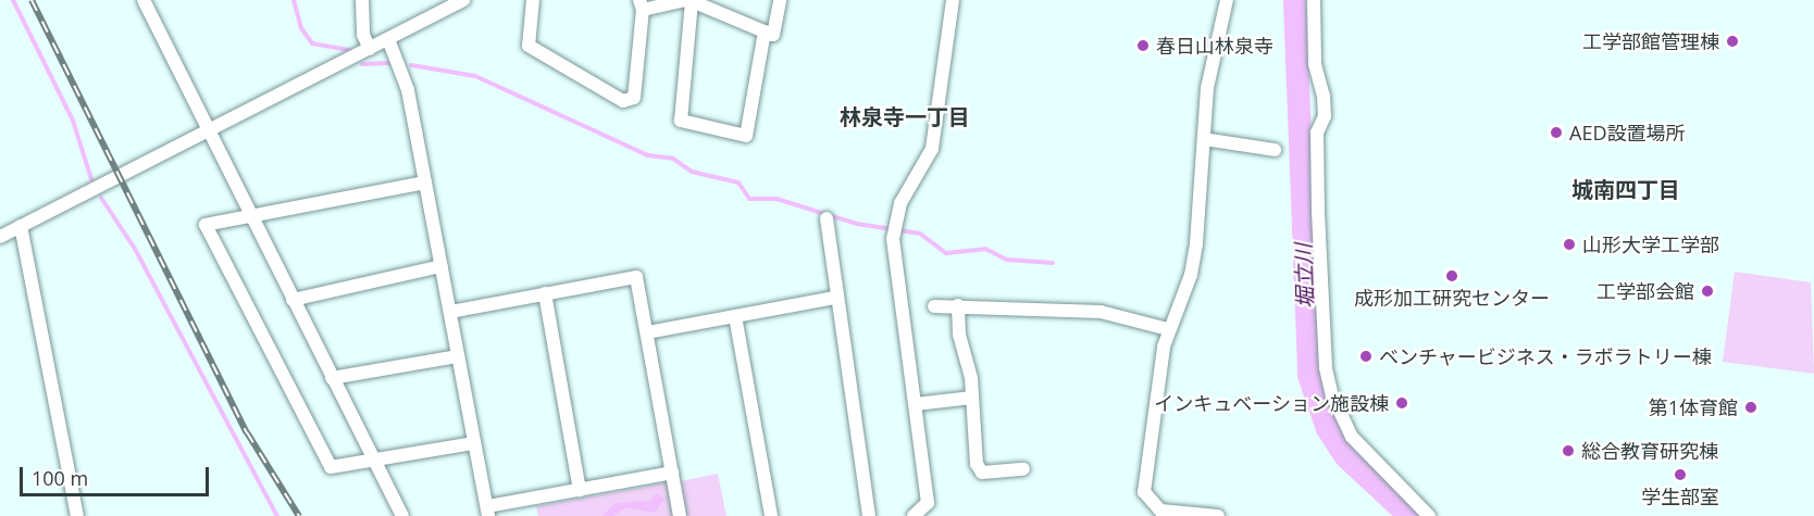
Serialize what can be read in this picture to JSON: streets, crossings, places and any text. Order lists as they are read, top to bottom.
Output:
{
  "districts": ["林泉寺一丁目", "城南四丁目"],
  "water": ["堀立川"],
  "places": [
    "工学部館管理棟",
    "春日山林泉寺",
    "AED設置場所",
    "山形大学工学部",
    "成形加工研究センター",
    "工学部会館",
    "ベンチャービジネス・ラボラトリー棟",
    "インキュベーション施設棟",
    "第1体育館",
    "総合教育研究棟",
    "学生部室"
  ],
  "scale_bar": "100 m"
}
